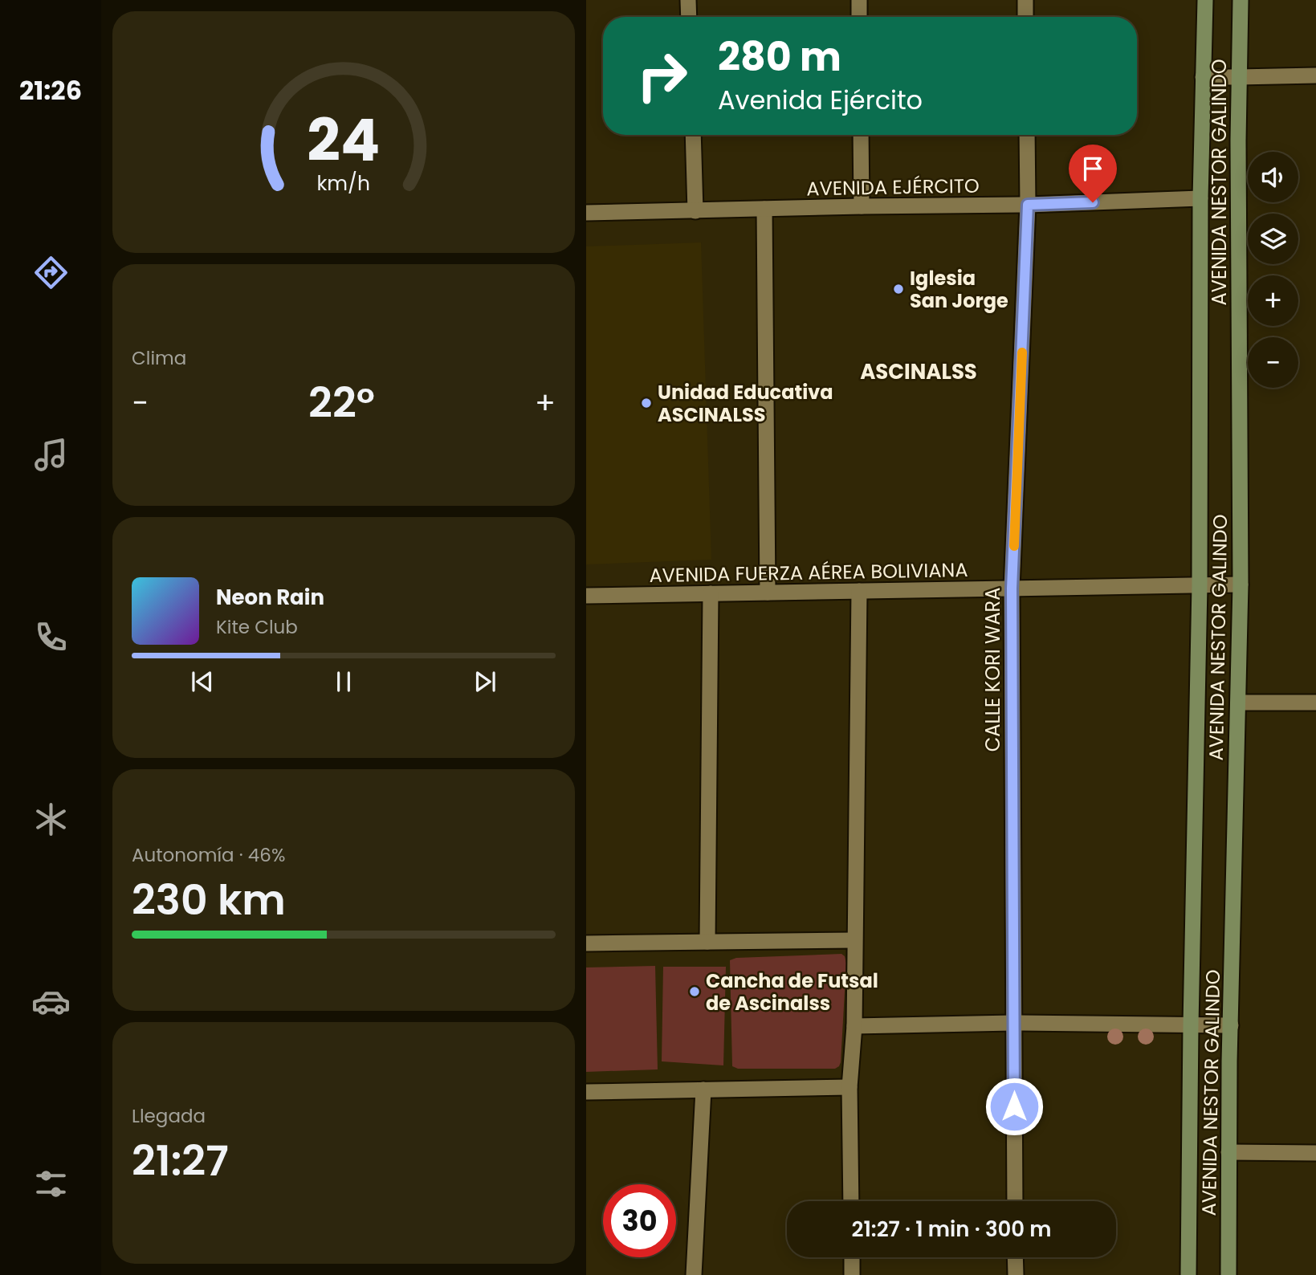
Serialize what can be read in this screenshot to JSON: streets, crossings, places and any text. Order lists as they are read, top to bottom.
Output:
{
  "streets": {
    "main road": ["AVENIDA NESTOR GALINDO"],
    "street": ["AVENIDA EJÉRCITO", "AVENIDA FUERZA AÉREA BOLIVIANA", "CALLE KORI WARA"]
  },
  "crossings": [
    ["AVENIDA NESTOR GALINDO", "AVENIDA EJÉRCITO"],
    ["AVENIDA NESTOR GALINDO", "AVENIDA FUERZA AÉREA BOLIVIANA"],
    ["AVENIDA EJÉRCITO", "CALLE KORI WARA"],
    ["AVENIDA FUERZA AÉREA BOLIVIANA", "CALLE KORI WARA"]
  ],
  "districts": ["ASCINALSS"],
  "places": ["Iglesia San Jorge", "Unidad Educativa ASCINALSS", "Cancha de Futsal de Ascinalss"],
  "page": {
    "tabs": "21:26",
    "turn": ["280 m", "Avenida Ejército"],
    "map_buttons": ["+", "−"],
    "tile": [
      "Clima",
      ["Autonomía · 46%", "230 km"],
      ["Llegada", "21:27"]
    ],
    "heat": ["−", "22°", "+"],
    "song": ["Neon Rain", "Kite Club"],
    "limit": "30",
    "trip": "21:27 · 1 min · 300 m",
    "gauge": ["24", "km/h"]
  }
}
